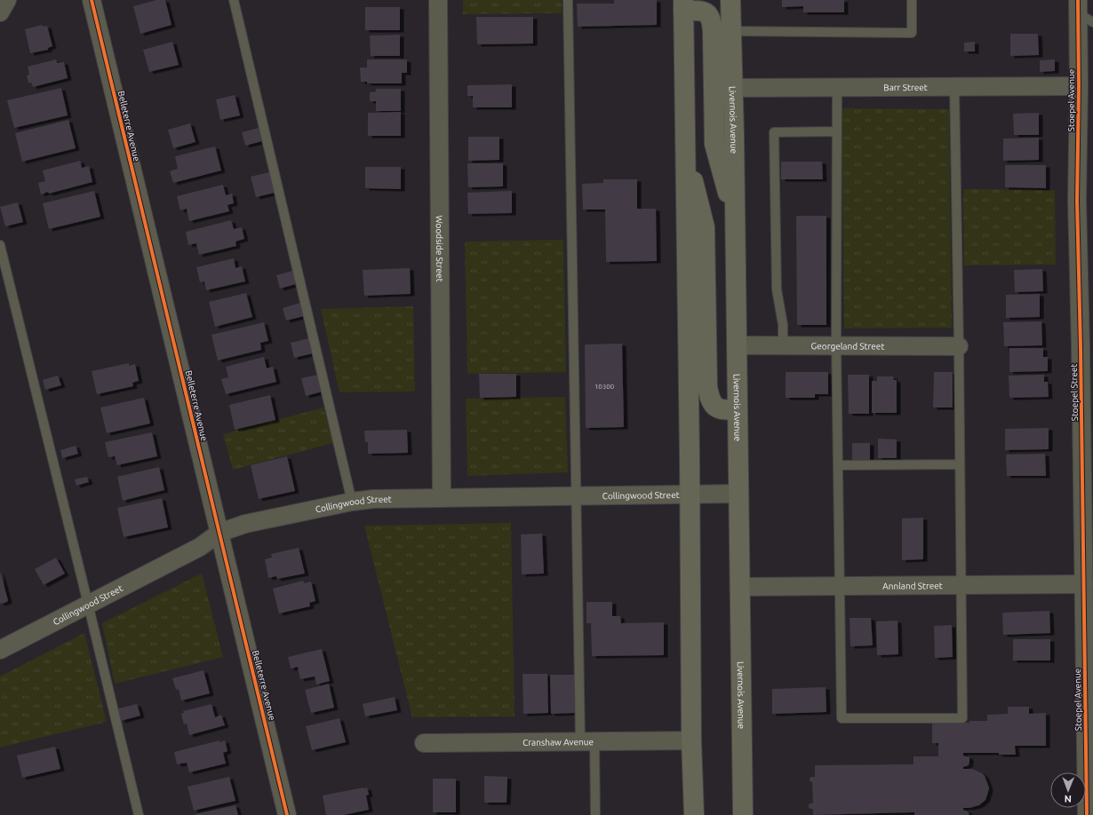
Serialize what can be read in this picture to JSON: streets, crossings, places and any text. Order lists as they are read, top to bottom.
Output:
{
  "streets": {
    "main road": ["Livernois Avenue"],
    "street": [
      "Barr Street",
      "Stoepel Avenue",
      "Belleterre Avenue",
      "Woodside Street",
      "Georgeland Street",
      "Stoepel Street",
      "Collingwood Street",
      "Annland Street",
      "Cranshaw Avenue"
    ]
  },
  "crossings": [
    ["Barr Street", "Stoepel Avenue"],
    ["Barr Street", "Livernois Avenue"],
    ["Stoepel Avenue", "Stoepel Street"],
    ["Stoepel Avenue", "Annland Street"],
    ["Livernois Avenue", "Georgeland Street"],
    ["Livernois Avenue", "Collingwood Street"],
    ["Livernois Avenue", "Annland Street"],
    ["Belleterre Avenue", "Collingwood Street"],
    ["Woodside Street", "Collingwood Street"],
    ["Stoepel Street", "Annland Street"]
  ],
  "house_numbers": ["10300"],
  "north": "bottom"
}
